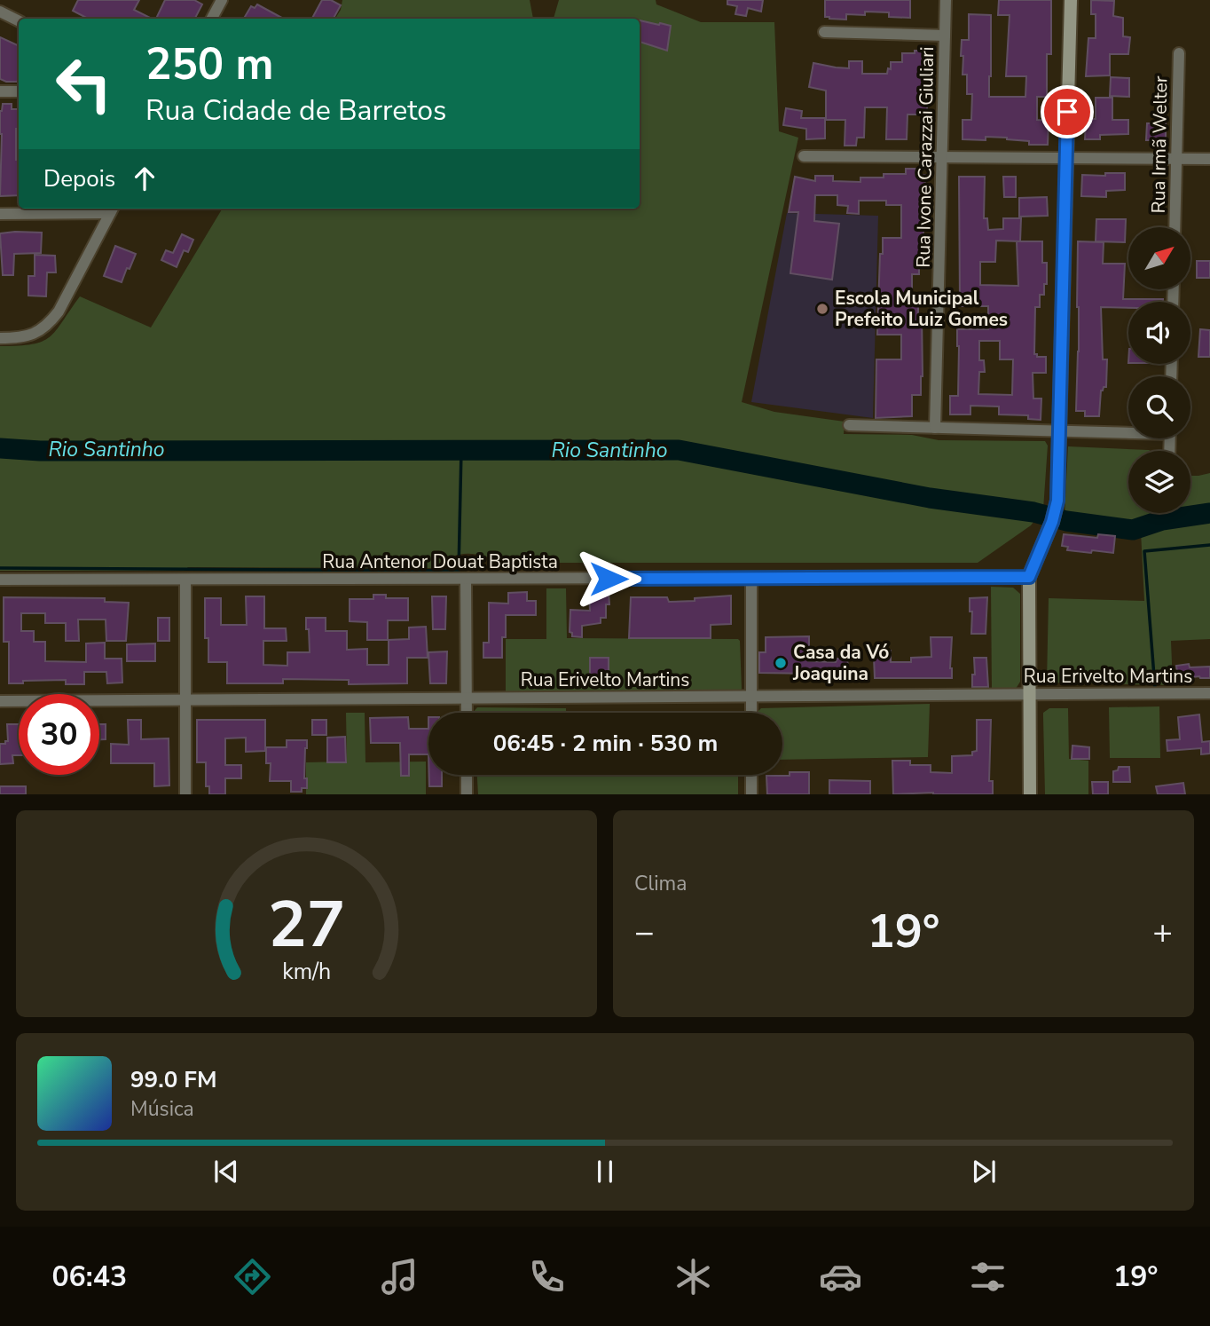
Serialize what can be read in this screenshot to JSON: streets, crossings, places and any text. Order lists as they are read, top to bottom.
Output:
{
  "streets": {
    "street": [
      "Rua Irmã Welter",
      "Rua Ivone Carazzai Giuliari",
      "Rua Antenor Douat Baptista",
      "Rua Erivelto Martins"
    ]
  },
  "water": ["Rio Santinho"],
  "places": ["Escola Municipal Prefeito Luiz Gomes", "Casa da Vó Joaquina"],
  "north": "top right",
  "page": {
    "turn": ["250 m", "Rua Cidade de Barretos"],
    "then": "Depois",
    "limit": "30",
    "trip": "06:45 · 2 min · 530 m",
    "tile": "Clima",
    "heat": ["−", "19°", "+"],
    "song": ["99.0 FM", "Música"],
    "tabs": ["06:43", "19°"],
    "gauge": ["27", "km/h"]
  }
}
